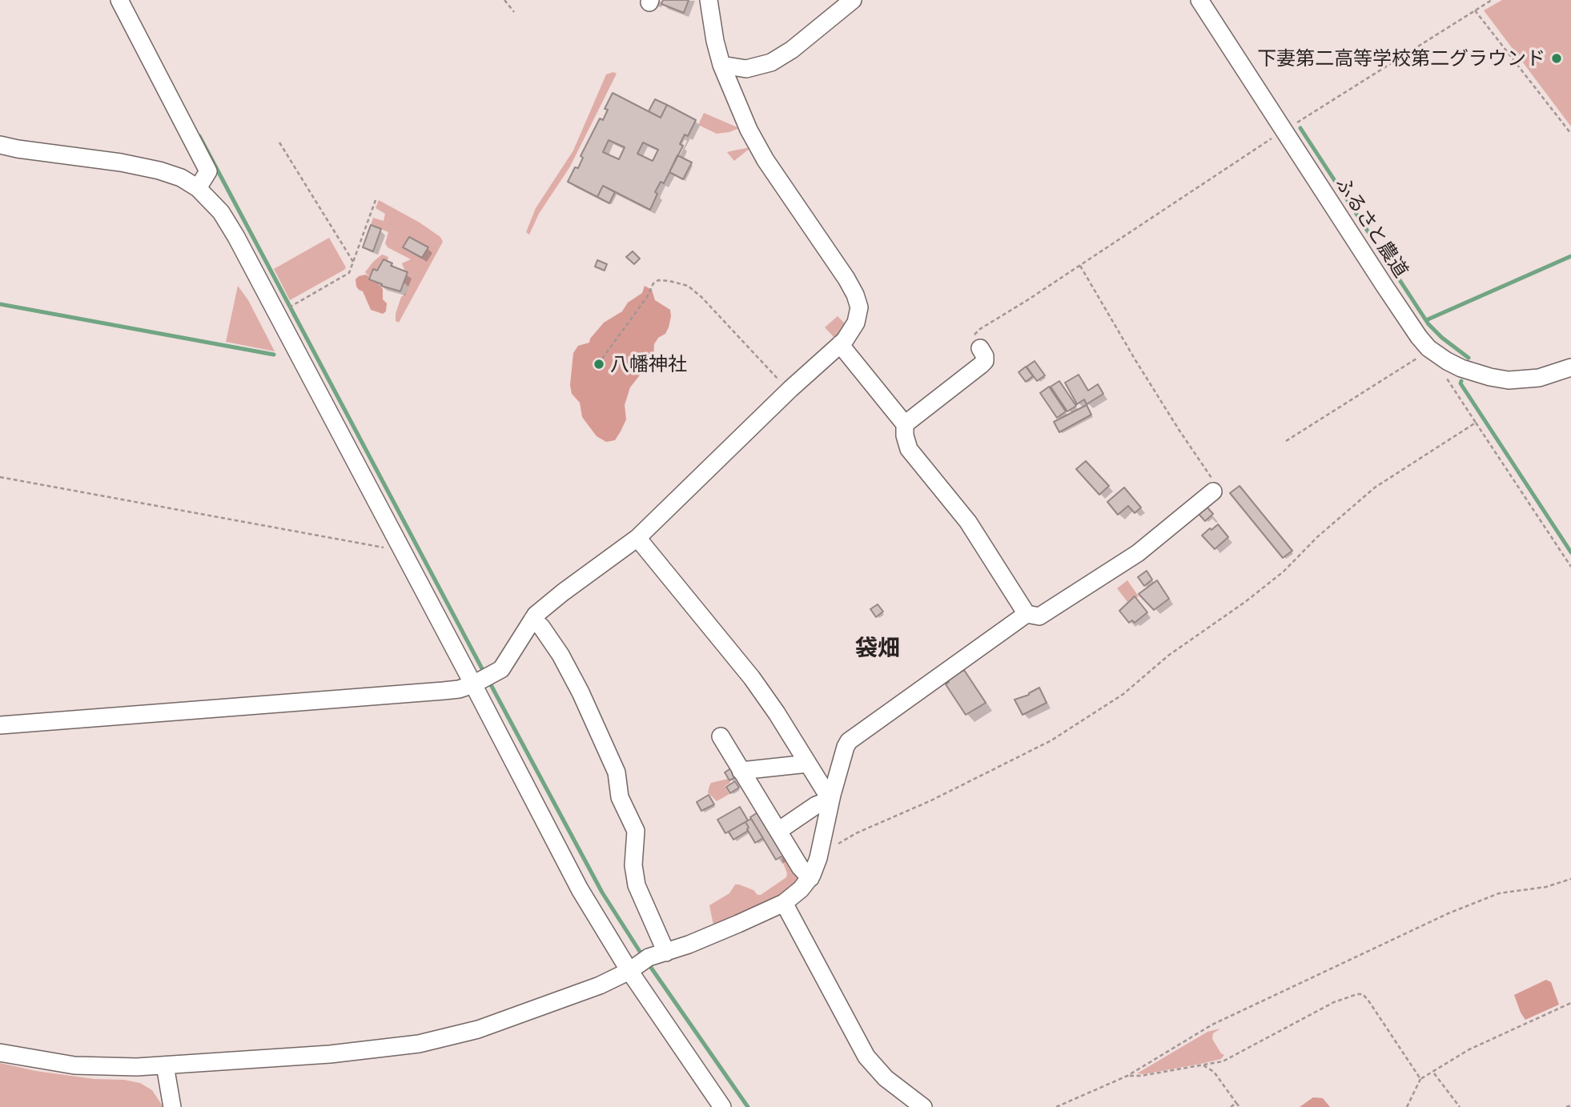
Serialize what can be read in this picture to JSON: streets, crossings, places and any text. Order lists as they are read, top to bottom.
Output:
{
  "streets": {
    "street": ["ふるさと農道"]
  },
  "districts": ["袋畑"],
  "places": ["下妻第二高等学校第二グラウンド", "八幡神社"]
}
